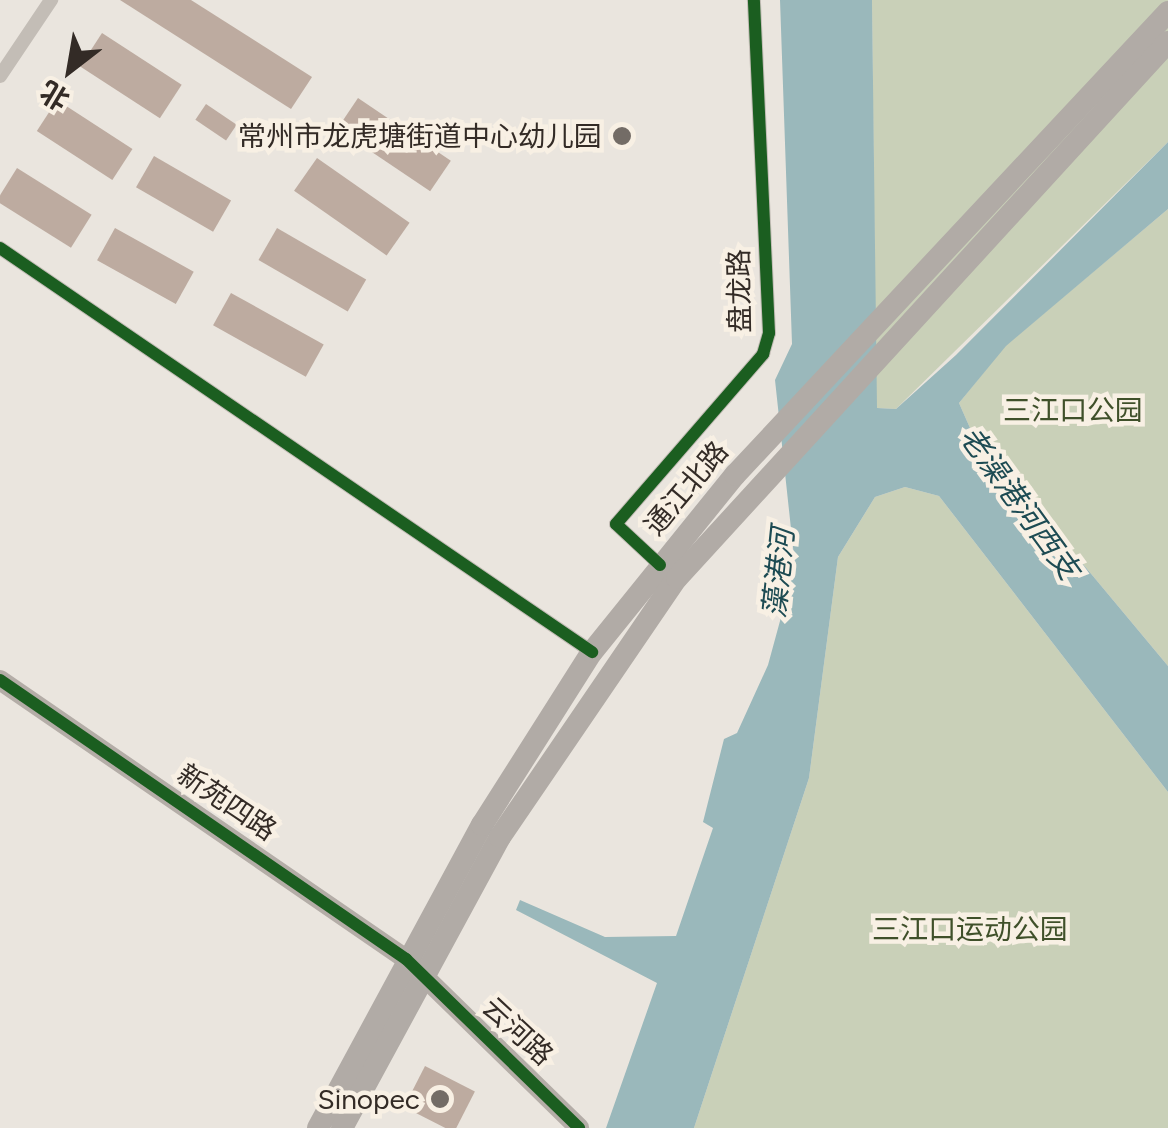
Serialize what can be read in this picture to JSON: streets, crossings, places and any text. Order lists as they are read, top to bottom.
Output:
{
  "streets": {
    "main road": ["通江北路"],
    "street": ["盘龙路", "新苑四路", "云河路"]
  },
  "crossings": [
    ["盘龙路", "通江北路"],
    ["通江北路", "新苑四路"],
    ["通江北路", "云河路"],
    ["新苑四路", "云河路"]
  ],
  "water": ["老澡港河西支", "藻港河"],
  "parks": ["三江口公园", "三江口运动公园"],
  "places": ["常州市龙虎塘街道中心幼儿园", "Sinopec"],
  "north": "bottom left"
}
